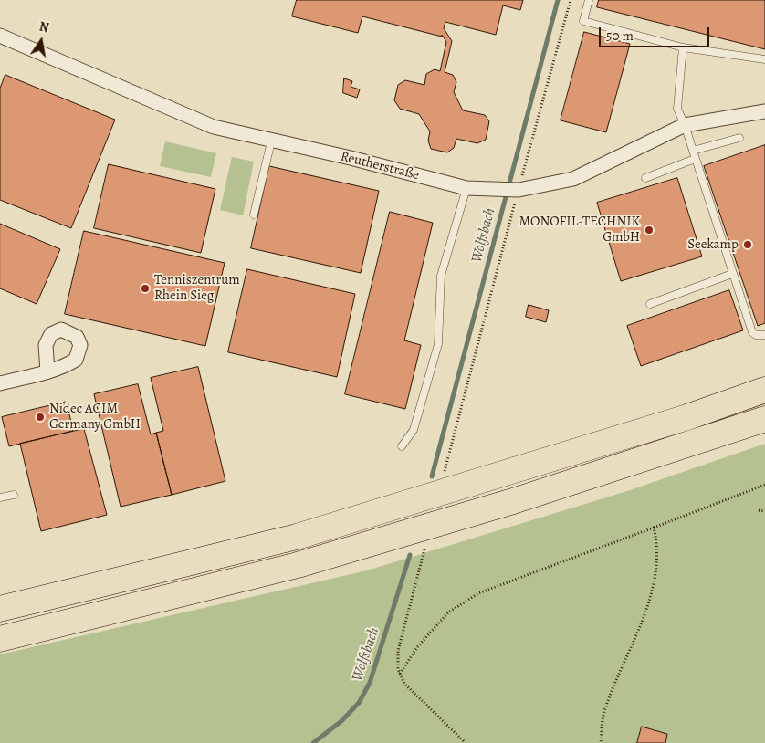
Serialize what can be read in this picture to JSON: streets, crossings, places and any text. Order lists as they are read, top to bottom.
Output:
{
  "streets": {
    "street": ["Reutherstraße"]
  },
  "water": ["Wolfsbach"],
  "places": [
    "MONOFIL-TECHNIK GmbH",
    "Seekamp",
    "Tenniszentrum Rhein Sieg",
    "Nidec ACIM Germany GmbH"
  ],
  "scale_bar": "50 m",
  "north": "top"
}
